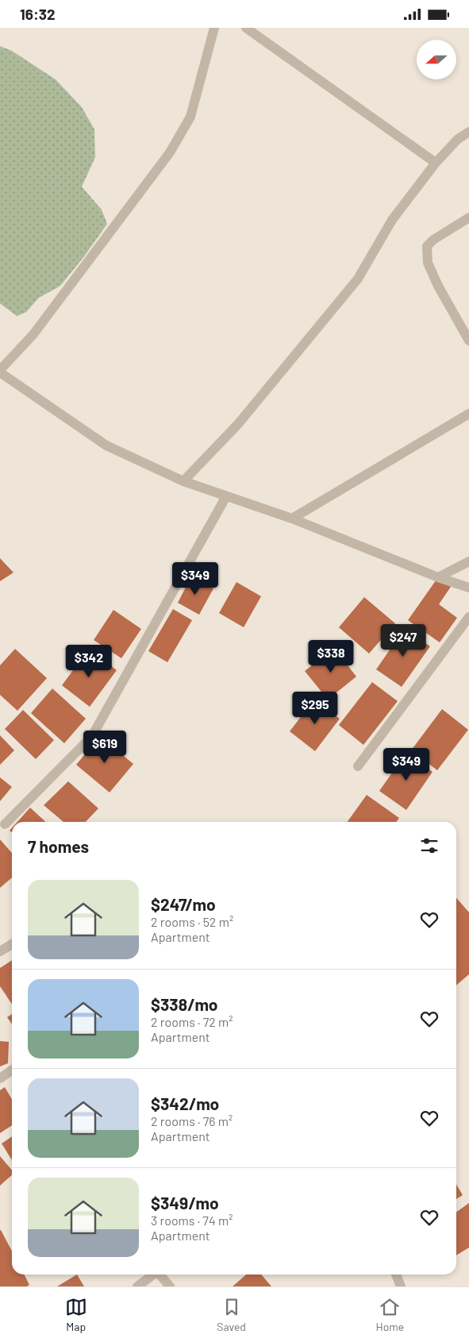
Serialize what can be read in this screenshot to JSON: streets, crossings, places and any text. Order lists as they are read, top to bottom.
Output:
{
  "north": "left",
  "page": {
    "status": "16:32",
    "price": [
      "$349",
      "$247",
      "$338",
      "$342",
      "$295",
      "$619",
      "$349"
    ],
    "heading": "7 homes",
    "list": [
      {
        "name": "$247/mo",
        "note": "2 rooms · 52 m² · Apartment"
      },
      {
        "name": "$338/mo",
        "note": "2 rooms · 72 m² · Apartment"
      },
      {
        "name": "$342/mo",
        "note": "2 rooms · 76 m² · Apartment"
      },
      {
        "name": "$349/mo",
        "note": "3 rooms · 74 m² · Apartment"
      }
    ],
    "tabs": ["Map", "Saved", "Home"]
  }
}
